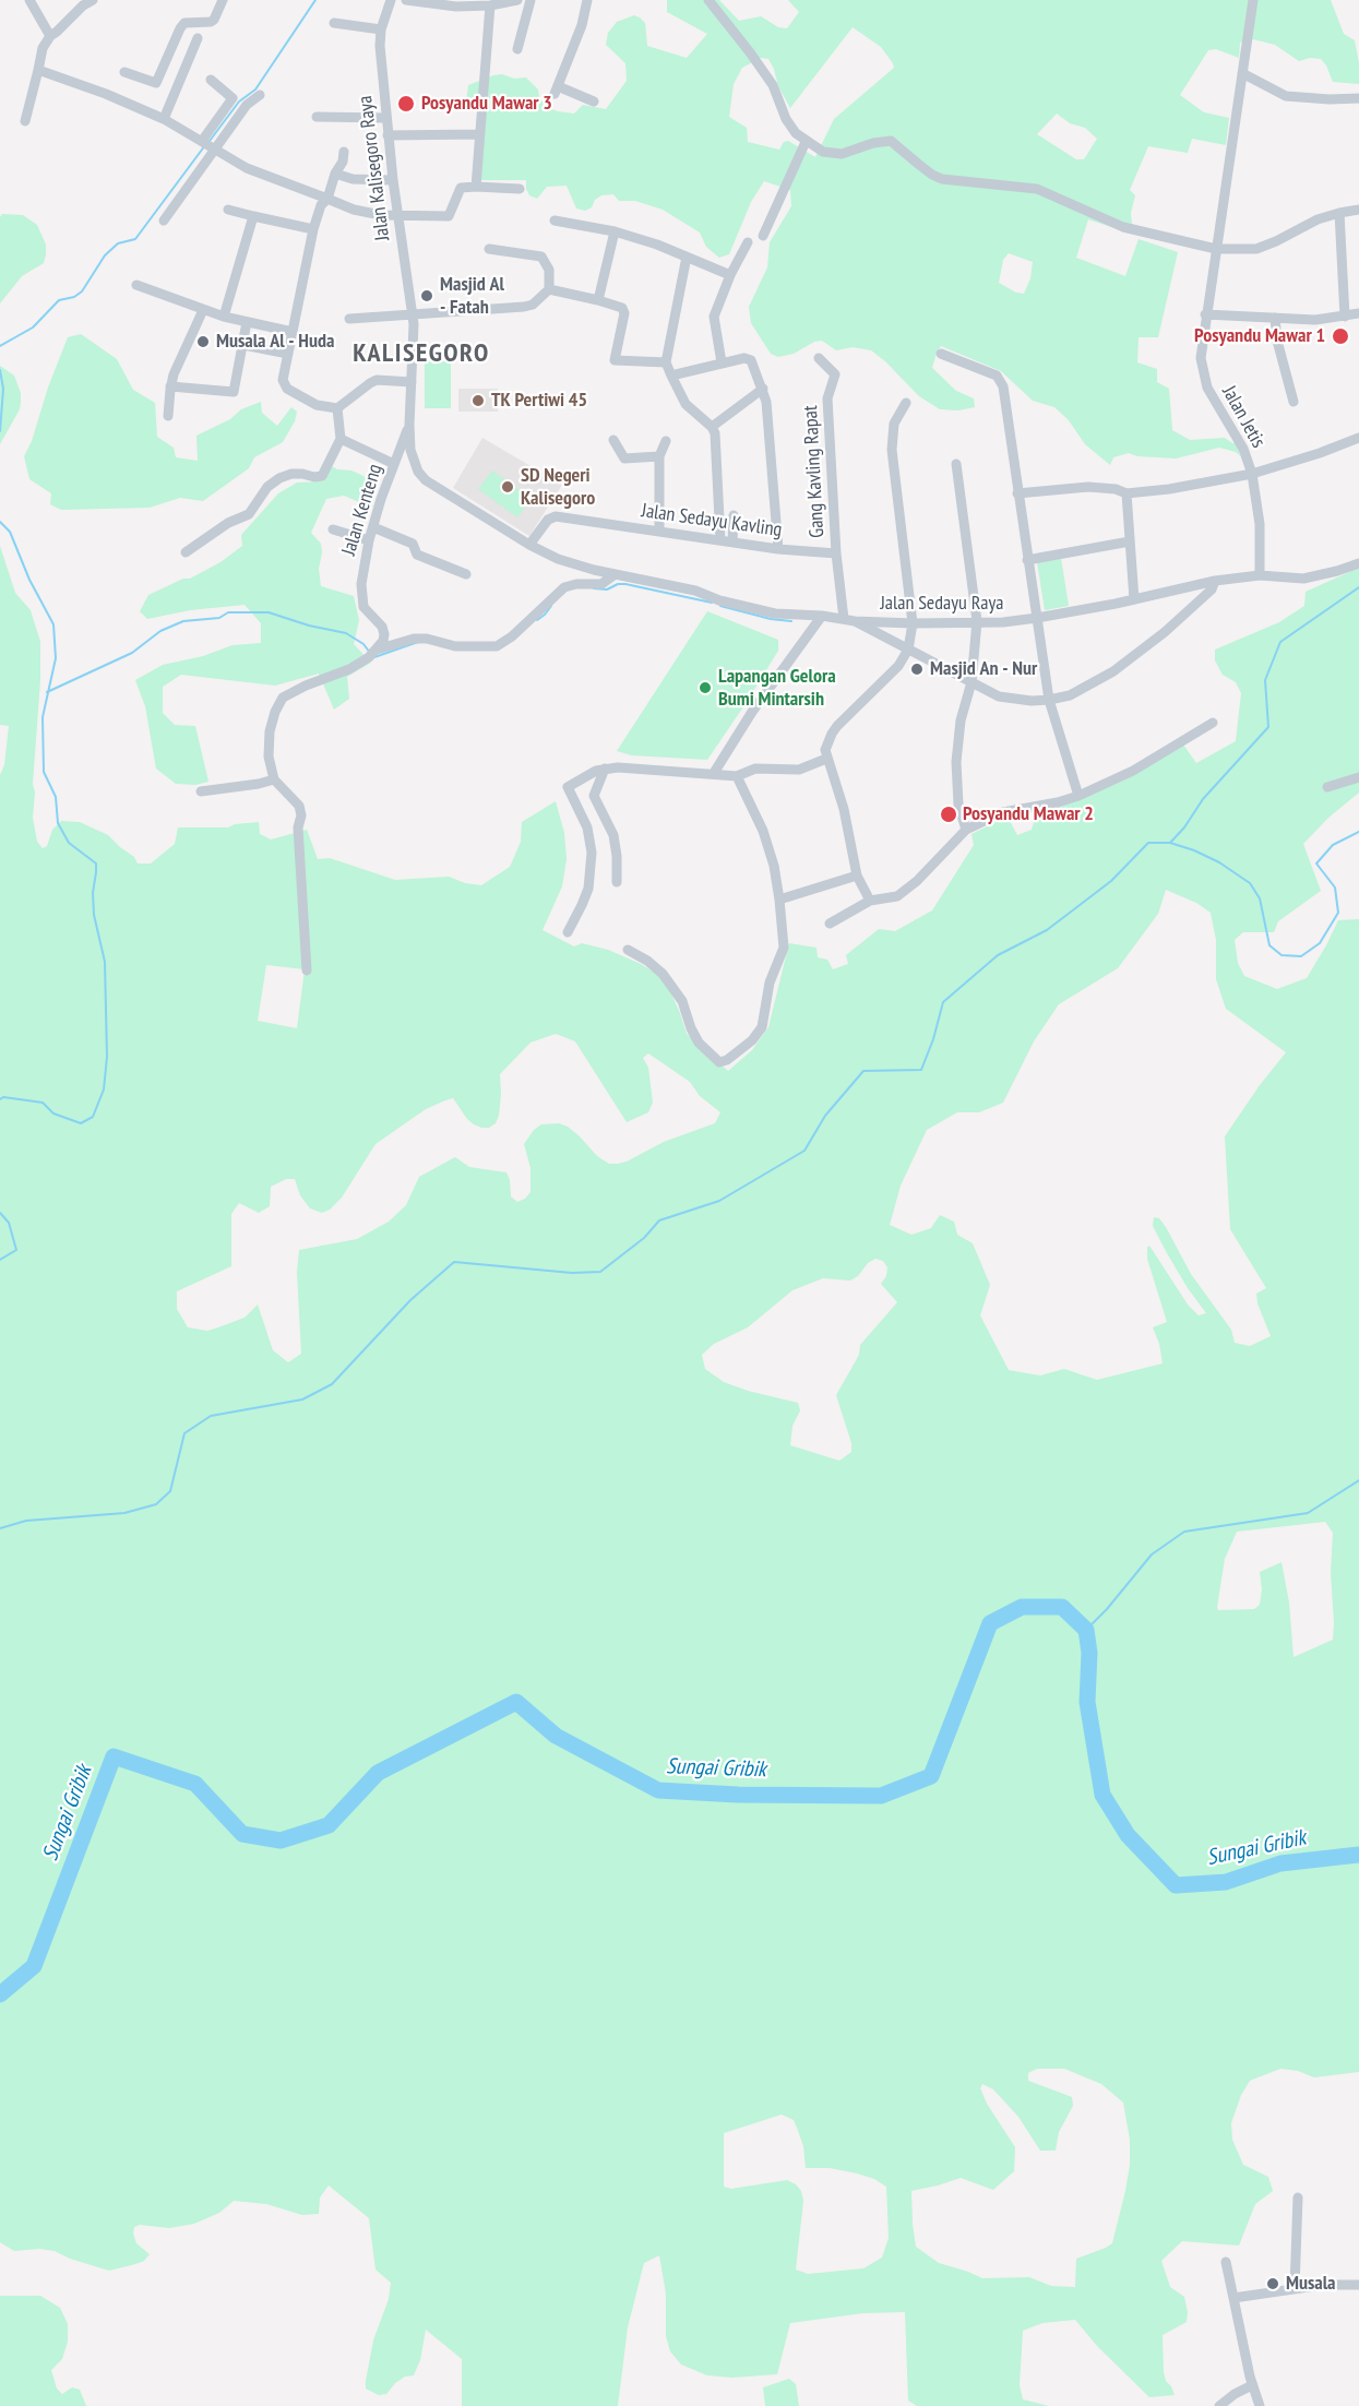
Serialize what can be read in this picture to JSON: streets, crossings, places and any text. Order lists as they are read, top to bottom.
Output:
{
  "streets": {
    "street": [
      "Jalan Kalisegoro Raya",
      "Jalan Jetis",
      "Gang Kavling Rapat",
      "Jalan Kenteng",
      "Jalan Sedayu Kavling",
      "Jalan Sedayu Raya"
    ]
  },
  "crossings": [
    ["Jalan Kalisegoro Raya", "Jalan Kenteng"],
    ["Jalan Jetis", "Jalan Sedayu Raya"],
    ["Gang Kavling Rapat", "Jalan Sedayu Kavling"],
    ["Jalan Sedayu Kavling", "Jalan Sedayu Raya"]
  ],
  "districts": ["KALISEGORO"],
  "water": ["Sungai Gribik"],
  "places": [
    "Posyandu Mawar 3",
    "Masjid Al - Fatah",
    "Posyandu Mawar 1",
    "Musala Al - Huda",
    "TK Pertiwi 45",
    "SD Negeri Kalisegoro",
    "Masjid An - Nur",
    "Lapangan Gelora Bumi Mintarsih",
    "Posyandu Mawar 2",
    "Musala"
  ]
}
